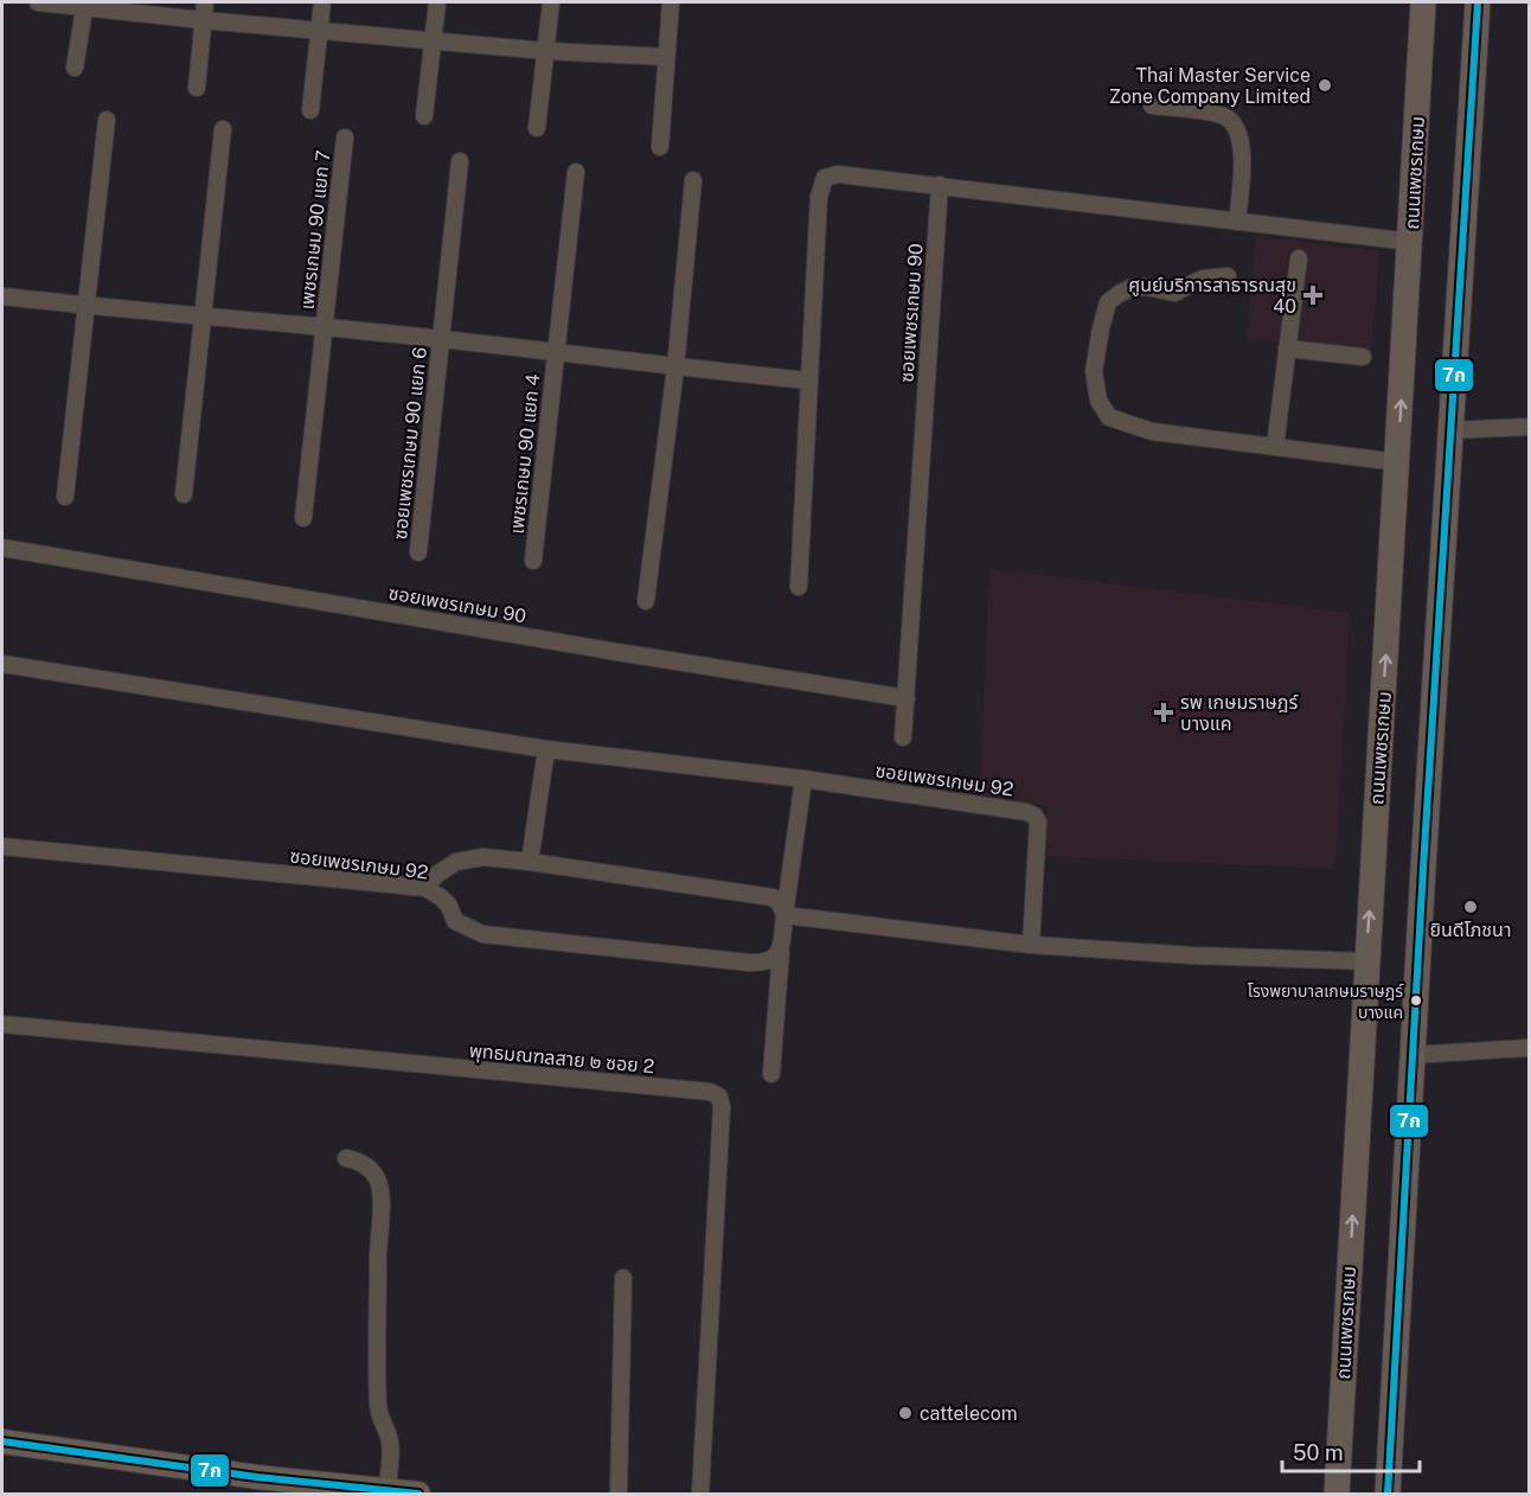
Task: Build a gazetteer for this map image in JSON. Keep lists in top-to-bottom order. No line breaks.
{"streets":{"main road":["ถนนเพชรเกษม"],"street":["เพชรเกษม 90 แยก 7","ซอยเพชรเกษม 90","ซอยเพชรเกษม 90 แยก 6","เพชรเกษม 90 แยก 4","ซอยเพชรเกษม 92","พุทธมณฑลสาย ๒ ซอย 2"]},"places":{"other":["Thai Master Service Zone Company Limited","ยินดีโภชนา","โรงพยาบาลเกษมราษฎร์ บางแค","cattelecom"],"health":["ศูนย์บริการสาธารณสุข 40","รพ เกษมราษฎร์ บางแค"]},"lines":["transit line 7ก"],"scale_bar":"50 m"}
